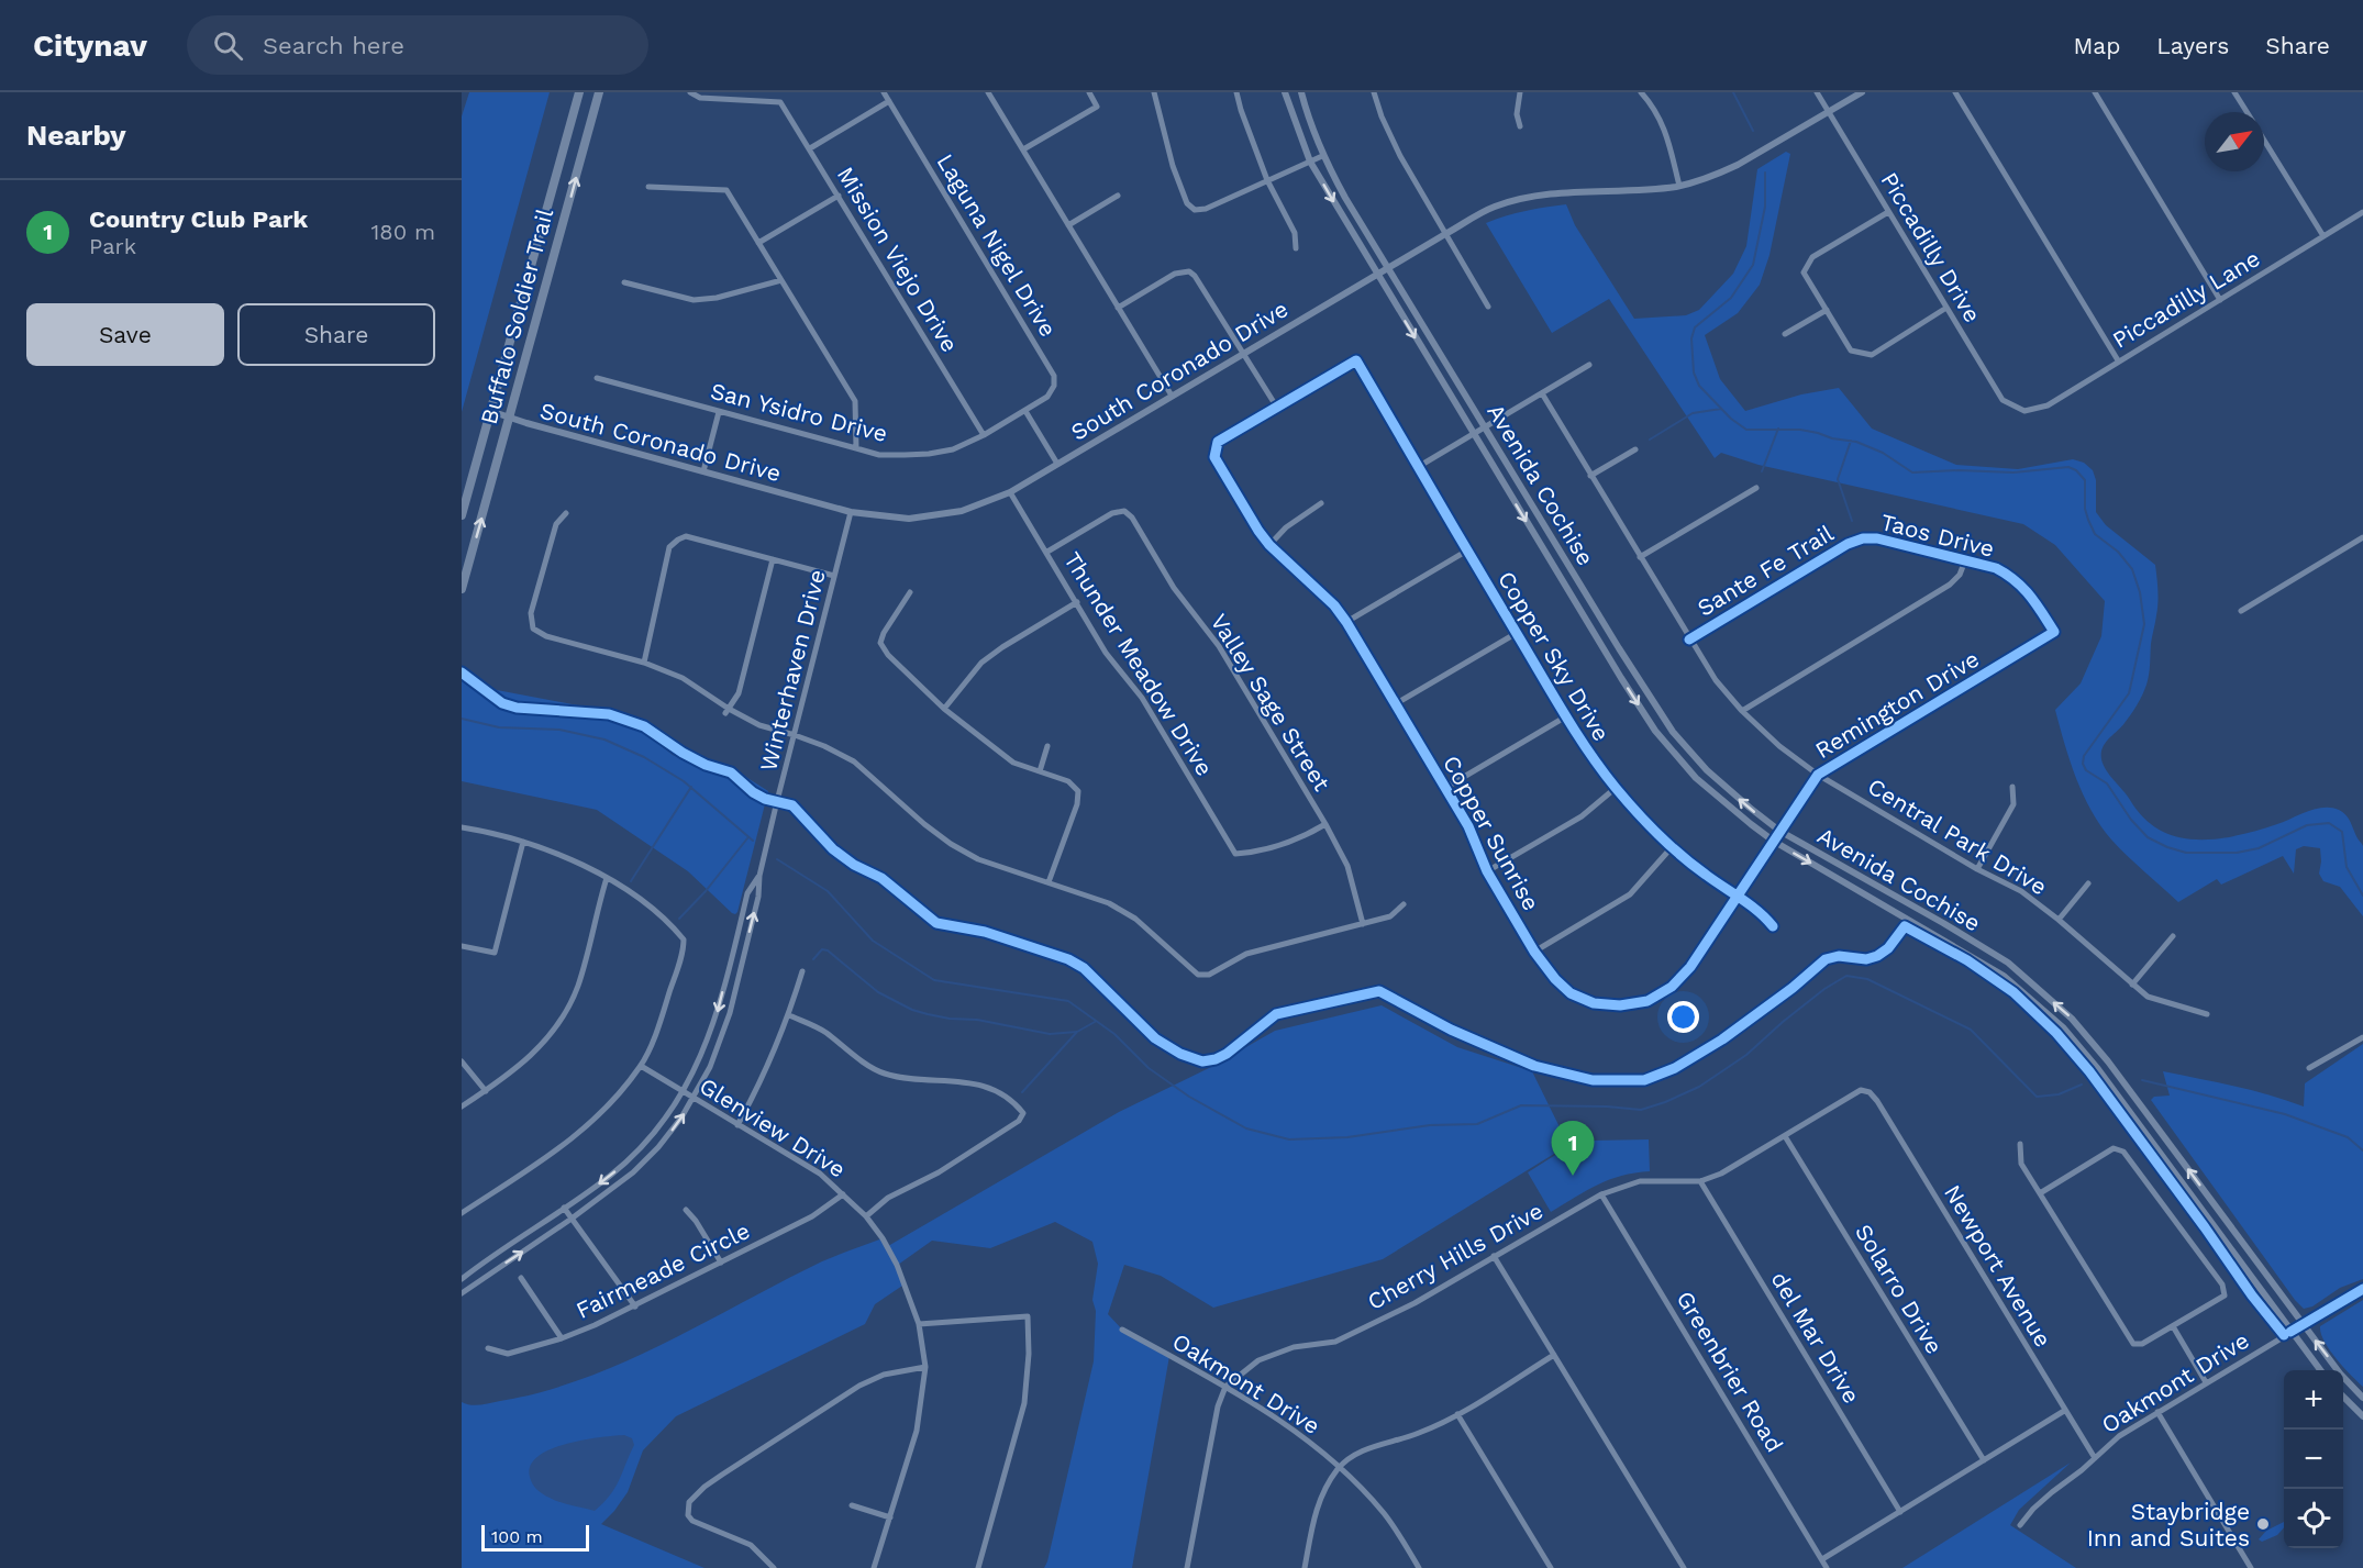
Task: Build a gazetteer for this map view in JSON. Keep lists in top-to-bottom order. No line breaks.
{"streets":{"main road":["Buffalo Soldier Trail"],"street":["Laguna Nigel Drive","Piccadilly Drive","Mission Viejo Drive","Piccadilly Lane","South Coronado Drive","San Ysidro Drive","Avenida Cochise","Taos Drive","Sante Fe Trail","Copper Sky Drive","Thunder Meadow Drive","Winterhaven Drive","Valley Sage Street","Remington Drive","Copper Sunrise","Central Park Drive","Glenview Drive","Cherry Hills Drive","Newport Avenue","Fairmeade Circle","Solarro Drive","del Mar Drive","Greenbrier Road","Oakmont Drive"]},"crossings":[["Laguna Nigel Drive","San Ysidro Drive"],["Piccadilly Drive","Piccadilly Lane"],["Piccadilly Drive","South Coronado Drive"],["Mission Viejo Drive","San Ysidro Drive"],["Buffalo Soldier Trail","South Coronado Drive"],["South Coronado Drive","Avenida Cochise"],["South Coronado Drive","Thunder Meadow Drive"],["South Coronado Drive","Winterhaven Drive"],["Avenida Cochise","Remington Drive"],["Avenida Cochise","Copper Sunrise"],["Avenida Cochise","Oakmont Drive"],["Taos Drive","Sante Fe Trail"],["Taos Drive","Remington Drive"],["Sante Fe Trail","Central Park Drive"],["Copper Sky Drive","Copper Sunrise"],["Thunder Meadow Drive","Valley Sage Street"],["Winterhaven Drive","Glenview Drive"],["Remington Drive","Copper Sunrise"],["Remington Drive","Central Park Drive"],["Glenview Drive","Fairmeade Circle"],["Cherry Hills Drive","Newport Avenue"],["Cherry Hills Drive","Solarro Drive"],["Cherry Hills Drive","del Mar Drive"],["Cherry Hills Drive","Greenbrier Road"],["Cherry Hills Drive","Oakmont Drive"],["Newport Avenue","Oakmont Drive"]],"places":["Staybridge Inn and Suites"],"scale_bar":"100 m","north":"top right","page":{"header":"Citynav","search":"Search here","nav":["Map","Layers","Share"],"heading":"Nearby","list":[{"mark":"1","name":"Country Club Park","note":"Park","value":"180 m"}],"buttons":["Save","Share"],"pins":"1","map_buttons":["+","−"],"scale":"100 m"}}
